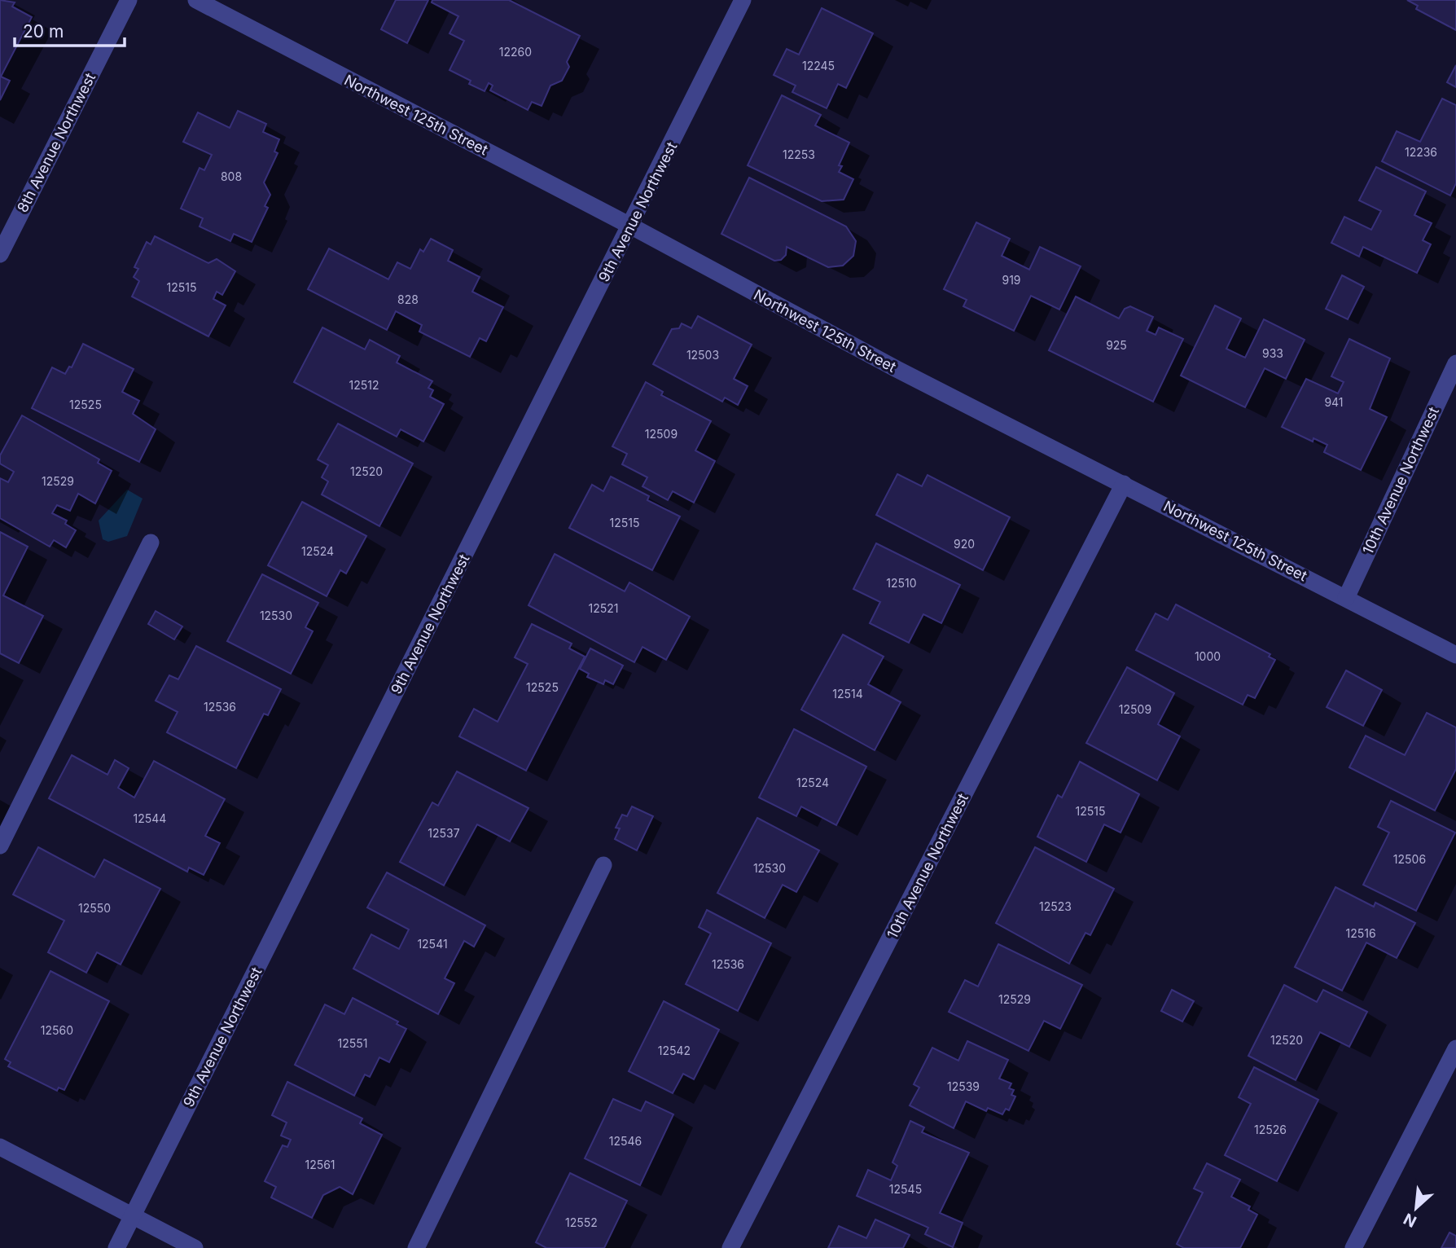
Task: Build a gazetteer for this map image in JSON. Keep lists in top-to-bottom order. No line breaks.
{"streets":{"street":["Northwest 125th Street","8th Avenue Northwest","9th Avenue Northwest","10th Avenue Northwest"]},"crossings":[["Northwest 125th Street","9th Avenue Northwest"],["Northwest 125th Street","10th Avenue Northwest"]],"house_numbers":["12260","12245","12236","12253","808","919","12515","828","925","933","12503","12512","941","12525","12509","12520","12529","12515","920","12524","12510","12521","12530","1000","12525","12514","12536","12509","12524","12515","12544","12537","12506","12530","12523","12550","12516","12541","12536","12529","12560","12520","12551","12542","12539","12526","12546","12561","12545","12552"],"scale_bar":"20 m","north":"bottom left"}
